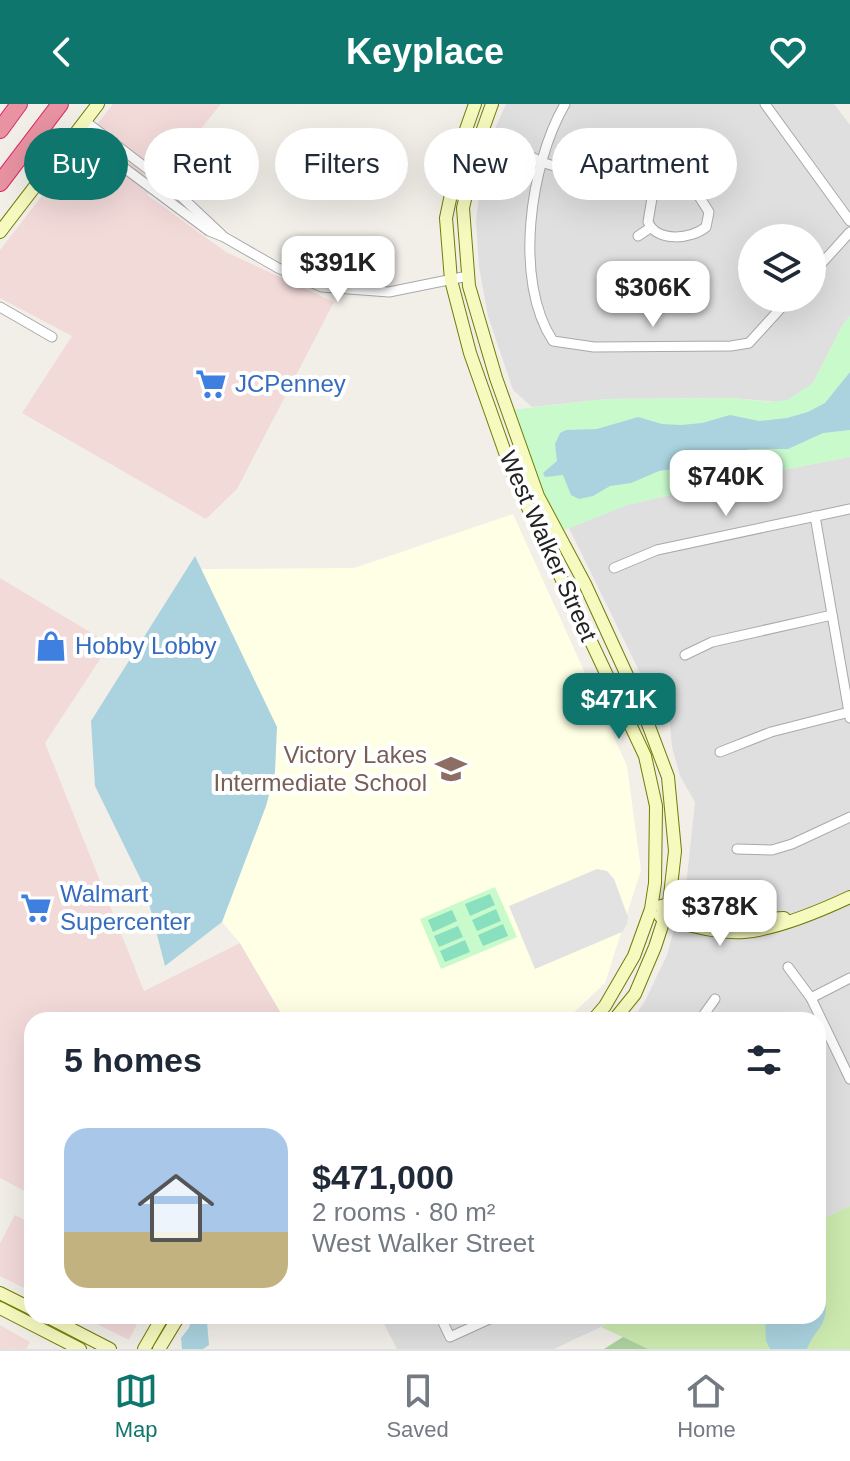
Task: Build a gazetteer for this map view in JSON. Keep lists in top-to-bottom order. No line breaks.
{"streets":{"street":["West Walker Street"]},"places":{"supermarket":["JCPenney","Walmart Supercenter"],"shop":["Hobby Lobby"],"school or university":["Victory Lakes Intermediate School"]},"page":{"header":"Keyplace","chip":["Buy","Rent","Filters","New","Apartment"],"price":["$391K","$306K","$740K","$471K","$378K"],"heading":"5 homes","list":[{"name":"$471,000","note":"2 rooms · 80 m² · West Walker Street"}],"tabs":["Map","Saved","Home"]}}
